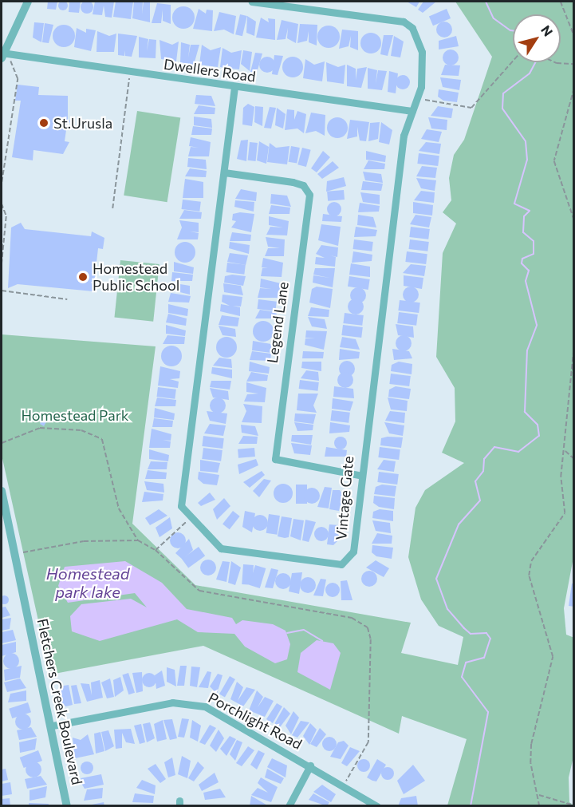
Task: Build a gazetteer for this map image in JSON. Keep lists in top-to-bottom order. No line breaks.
{"streets":{"street":["Dwellers Road","Legend Lane","Vintage Gate","Fletchers Creek Boulevard","Porchlight Road"]},"crossings":[["Dwellers Road","Vintage Gate"],["Legend Lane","Vintage Gate"],["Fletchers Creek Boulevard","Porchlight Road"]],"water":["Homestead park lake"],"parks":["Homestead Park"],"places":["St.Urusla","Homestead Public School"],"north":"top right"}
